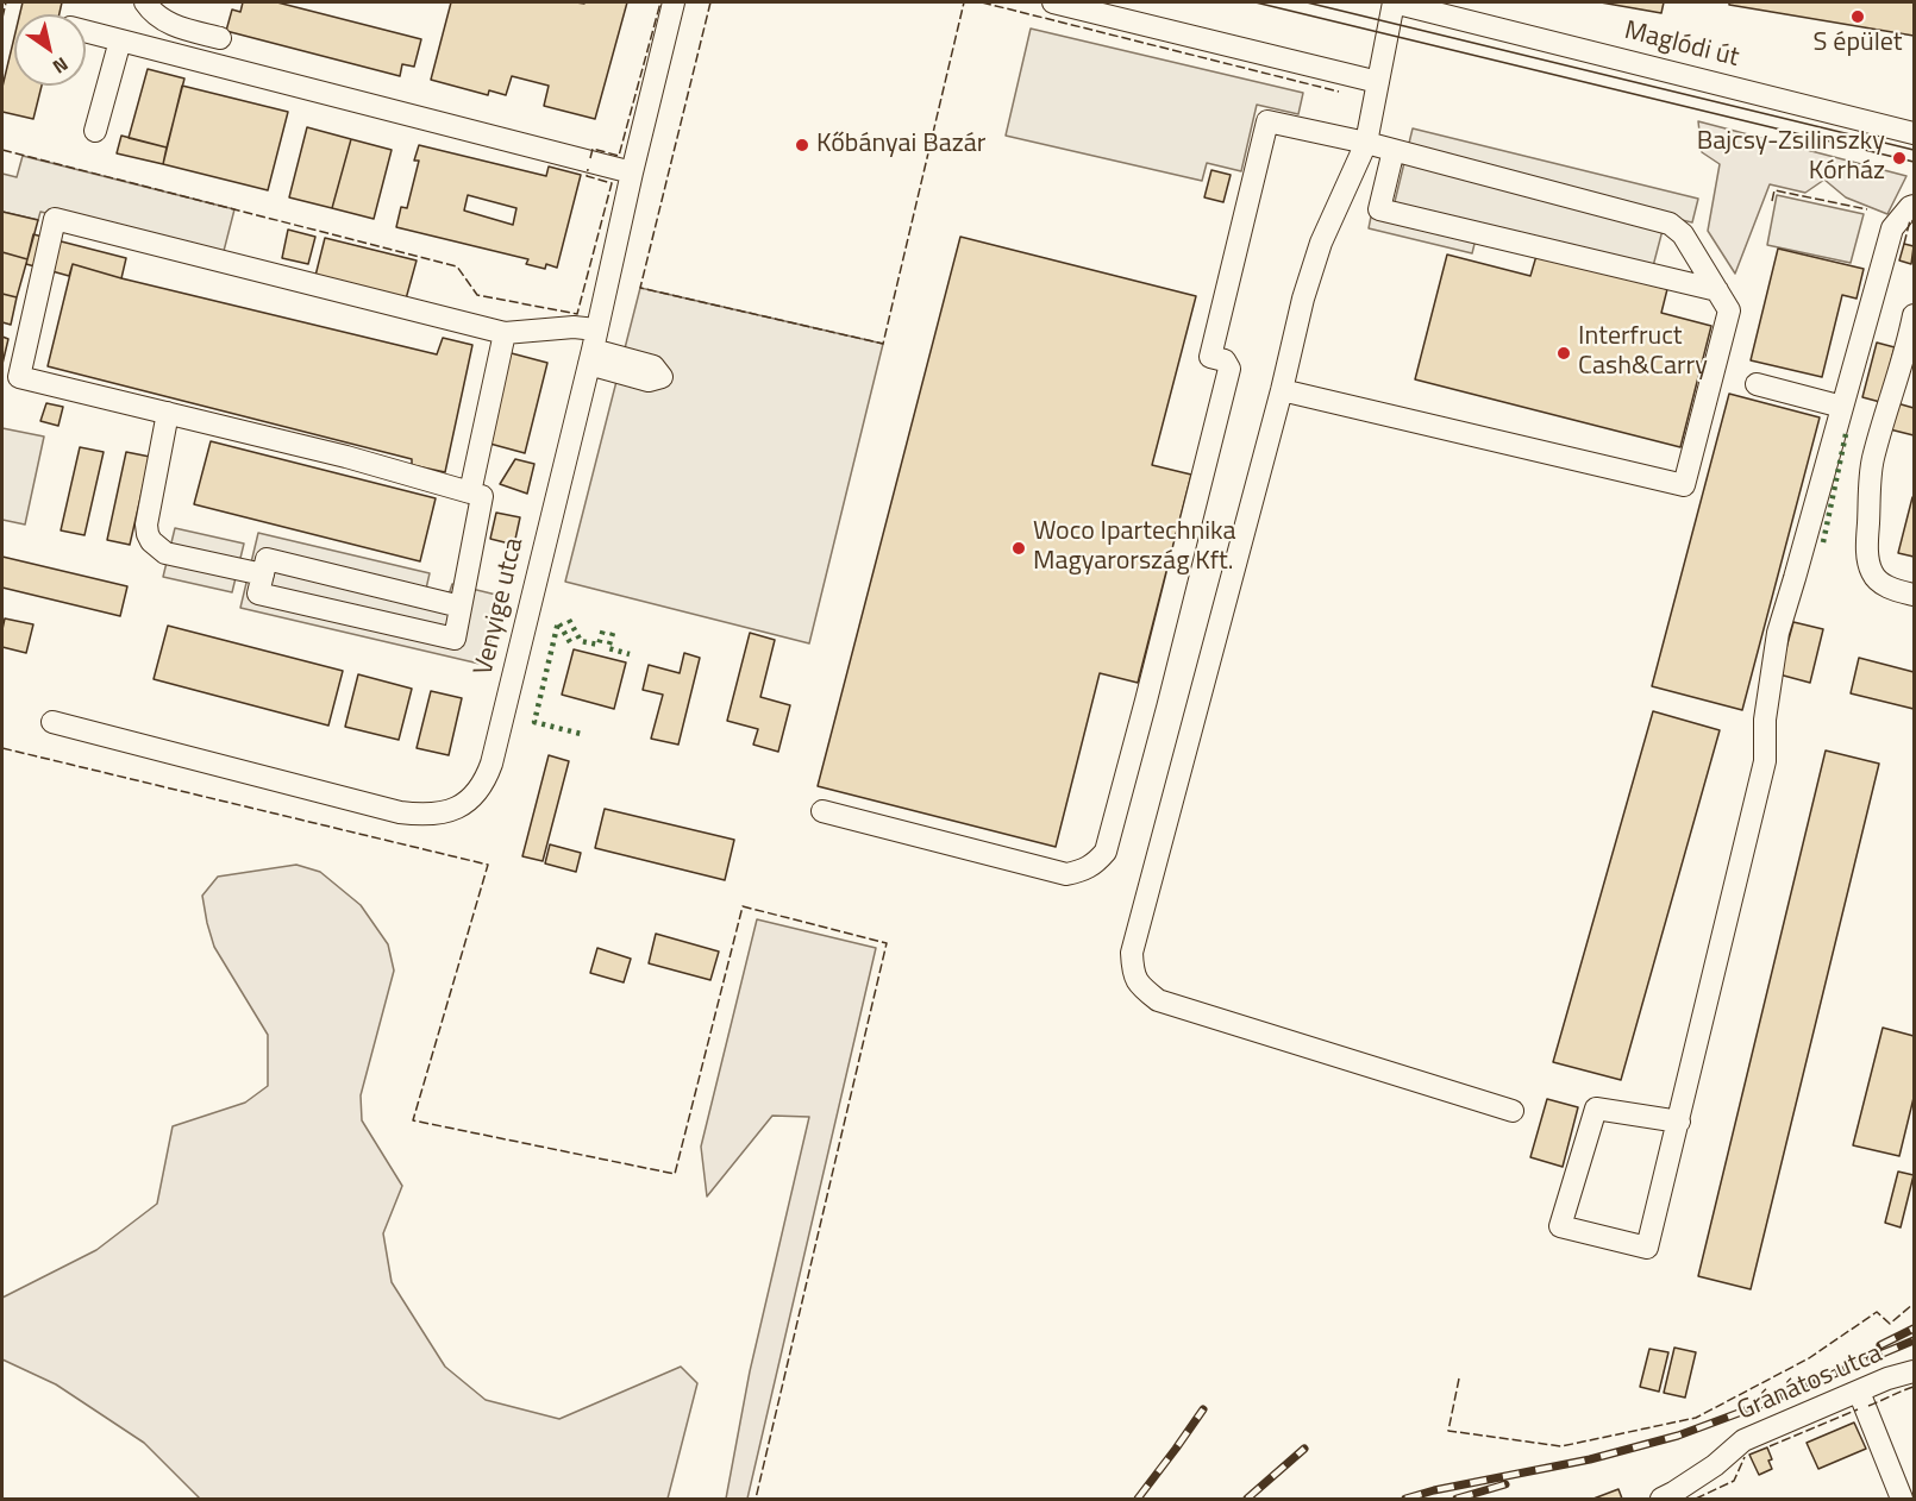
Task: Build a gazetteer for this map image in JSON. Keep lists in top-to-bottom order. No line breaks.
{"streets":{"street":["Maglódi út","Venyige utca","Gránátos utca"]},"places":["S épület","Kőbányai Bazár","Bajcsy-Zsilinszky Kórház","Interfruct Cash&Carry","Woco Ipartechnika Magyarország Kft."],"north":"bottom right"}
